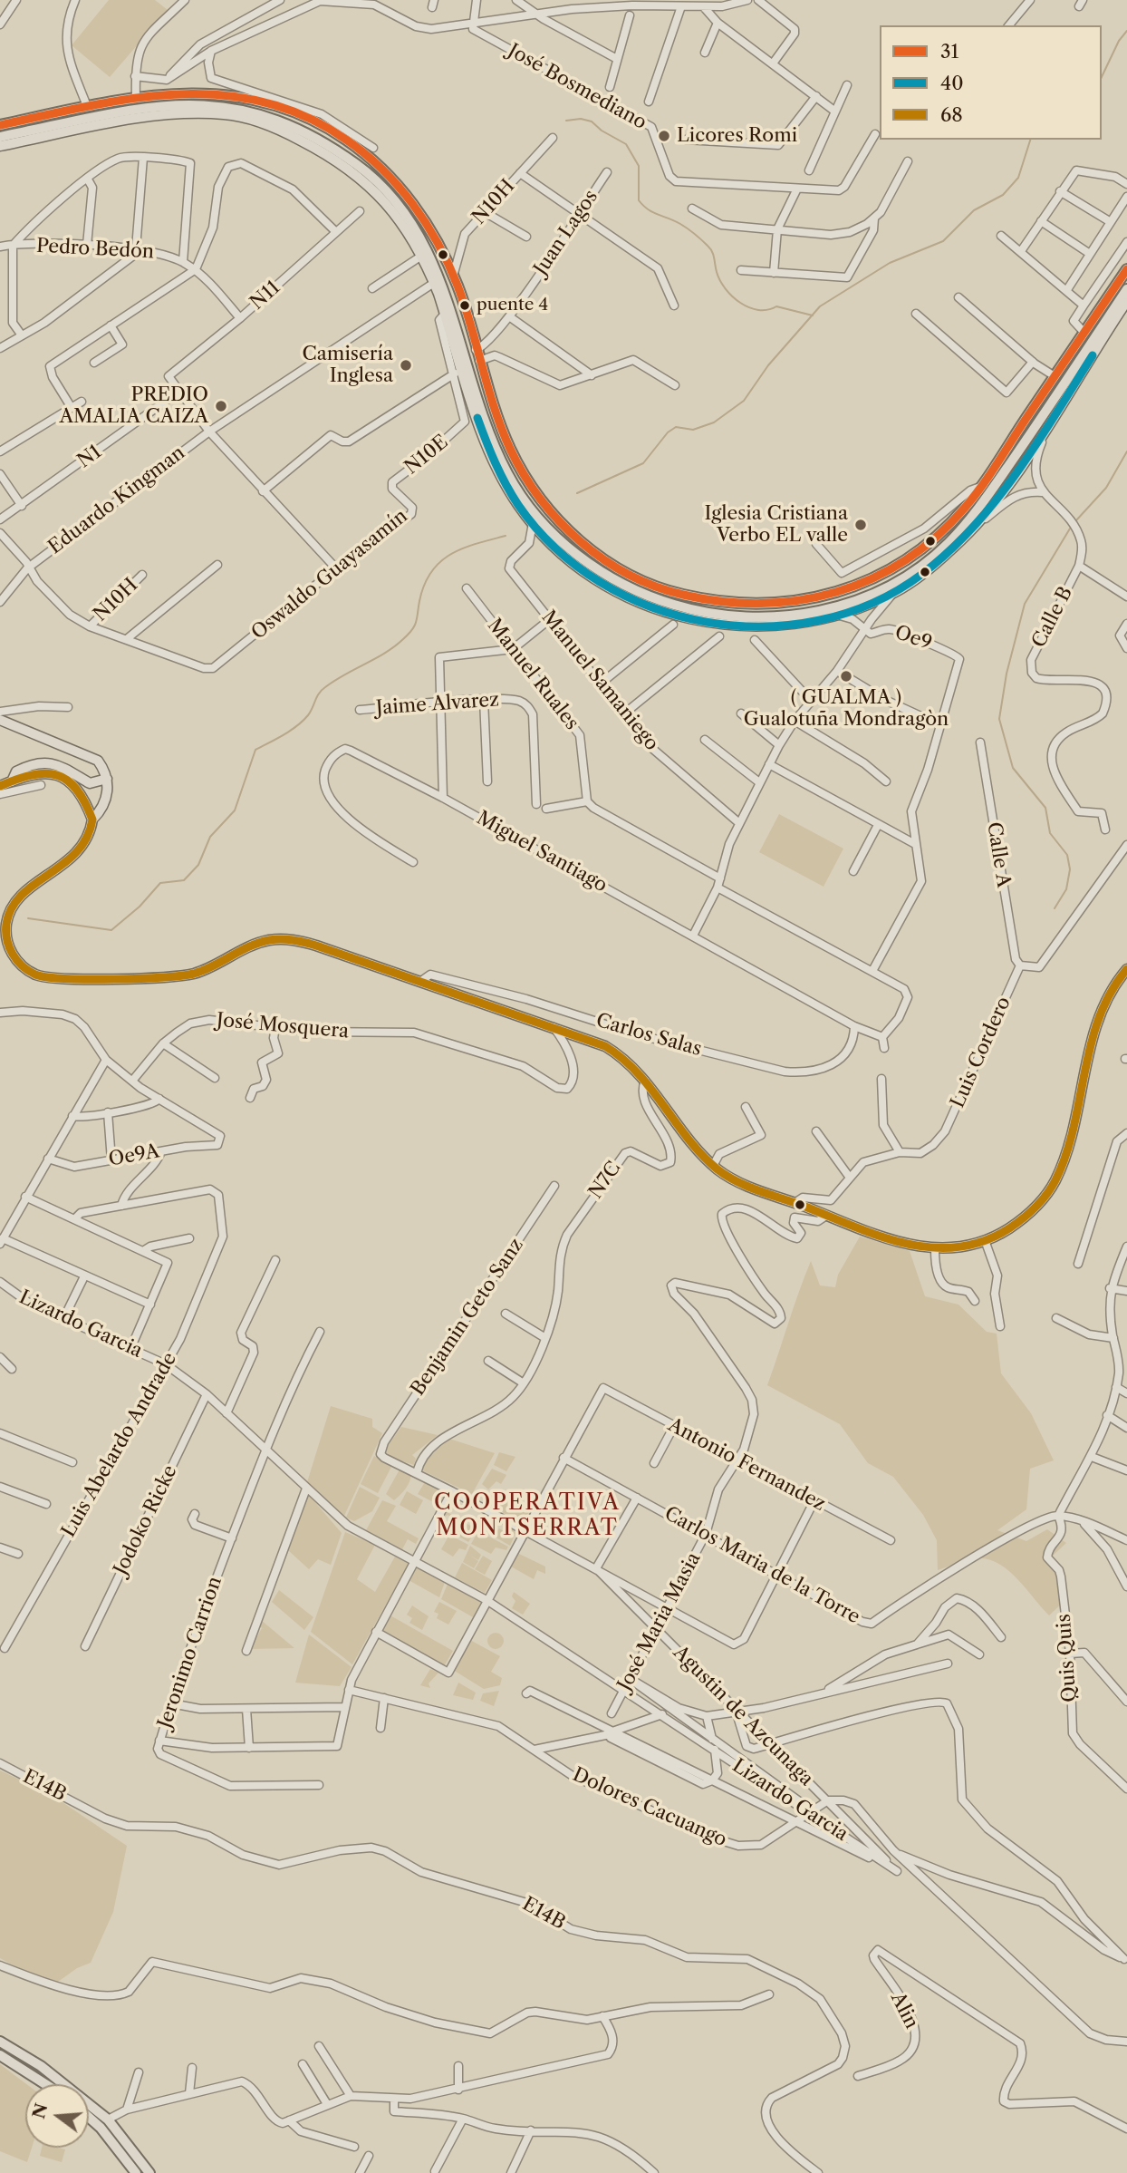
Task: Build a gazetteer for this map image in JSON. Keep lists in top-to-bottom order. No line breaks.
{"streets":{"street":["José Bosmediano","N10H","Juan Lagos","Pedro Bedón","N11","N10E","N1","Eduardo Kingman","Oswaldo Guayasamín","Calle B","Oe9","Manuel Ruales","Manuel Samaniego","Jaime Alvarez","Miguel Santiago","Calle A","José Mosquera","Carlos Salas","Luis Cordero","Oe9A","N7C","Benjamin Geto Sanz","Lizardo Garcia","Luis Abelardo Andrade","Antonio Fernandez","Jodoko Ricke","Carlos Maria de la Torre","José Maria Masia","Jeronimo Carrion","Quis Quis","Agustin de Azcunaga","E14B","Dolores Cacuango","Alin"]},"crossings":[["Pedro Bedón","N11"],["N11","N1"],["N10E","Oswaldo Guayasamín"],["Miguel Santiago","Carlos Salas"],["Calle A","Luis Cordero"],["N7C","Benjamin Geto Sanz"],["Lizardo Garcia","Luis Abelardo Andrade"],["Lizardo Garcia","Jodoko Ricke"],["Lizardo Garcia","José Maria Masia"],["Lizardo Garcia","Jeronimo Carrion"],["Lizardo Garcia","Agustin de Azcunaga"],["Lizardo Garcia","Dolores Cacuango"],["Antonio Fernandez","Carlos Maria de la Torre"],["Antonio Fernandez","José Maria Masia"],["Carlos Maria de la Torre","José Maria Masia"],["Carlos Maria de la Torre","Quis Quis"],["José Maria Masia","Agustin de Azcunaga"],["Agustin de Azcunaga","Dolores Cacuango"]],"districts":["COOPERATIVA MONTSERRAT"],"places":["Licores Romi","puente 4","Camisería Inglesa","PREDIO AMALIA CAIZA","Iglesia Cristiana Verbo EL valle","( GUALMA ) Gualotuña Mondragòn"],"lines":["transit line 31","transit line 40","transit line 68"],"legend":["31","40","68"],"north":"left"}
